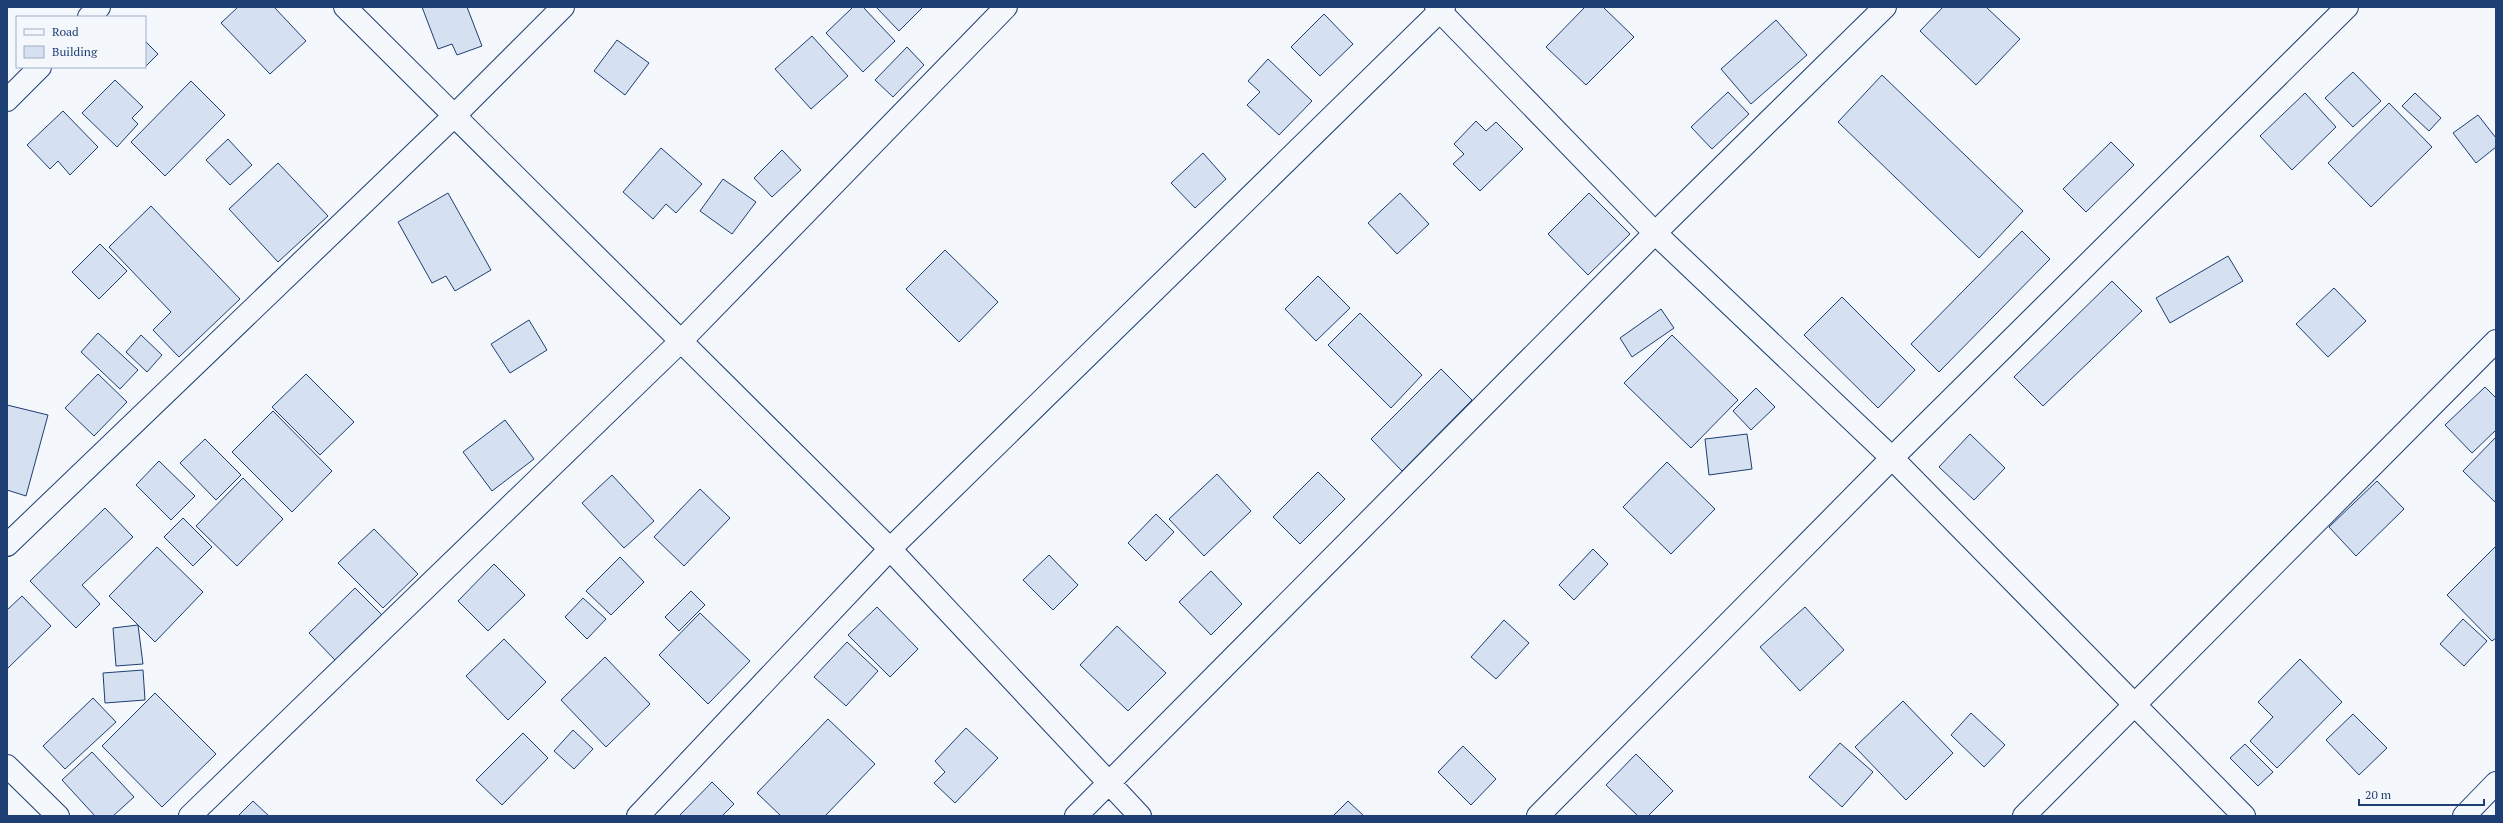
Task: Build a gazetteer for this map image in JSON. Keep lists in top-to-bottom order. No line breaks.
{"legend":["Road","Building"],"scale_bar":"20 m"}
